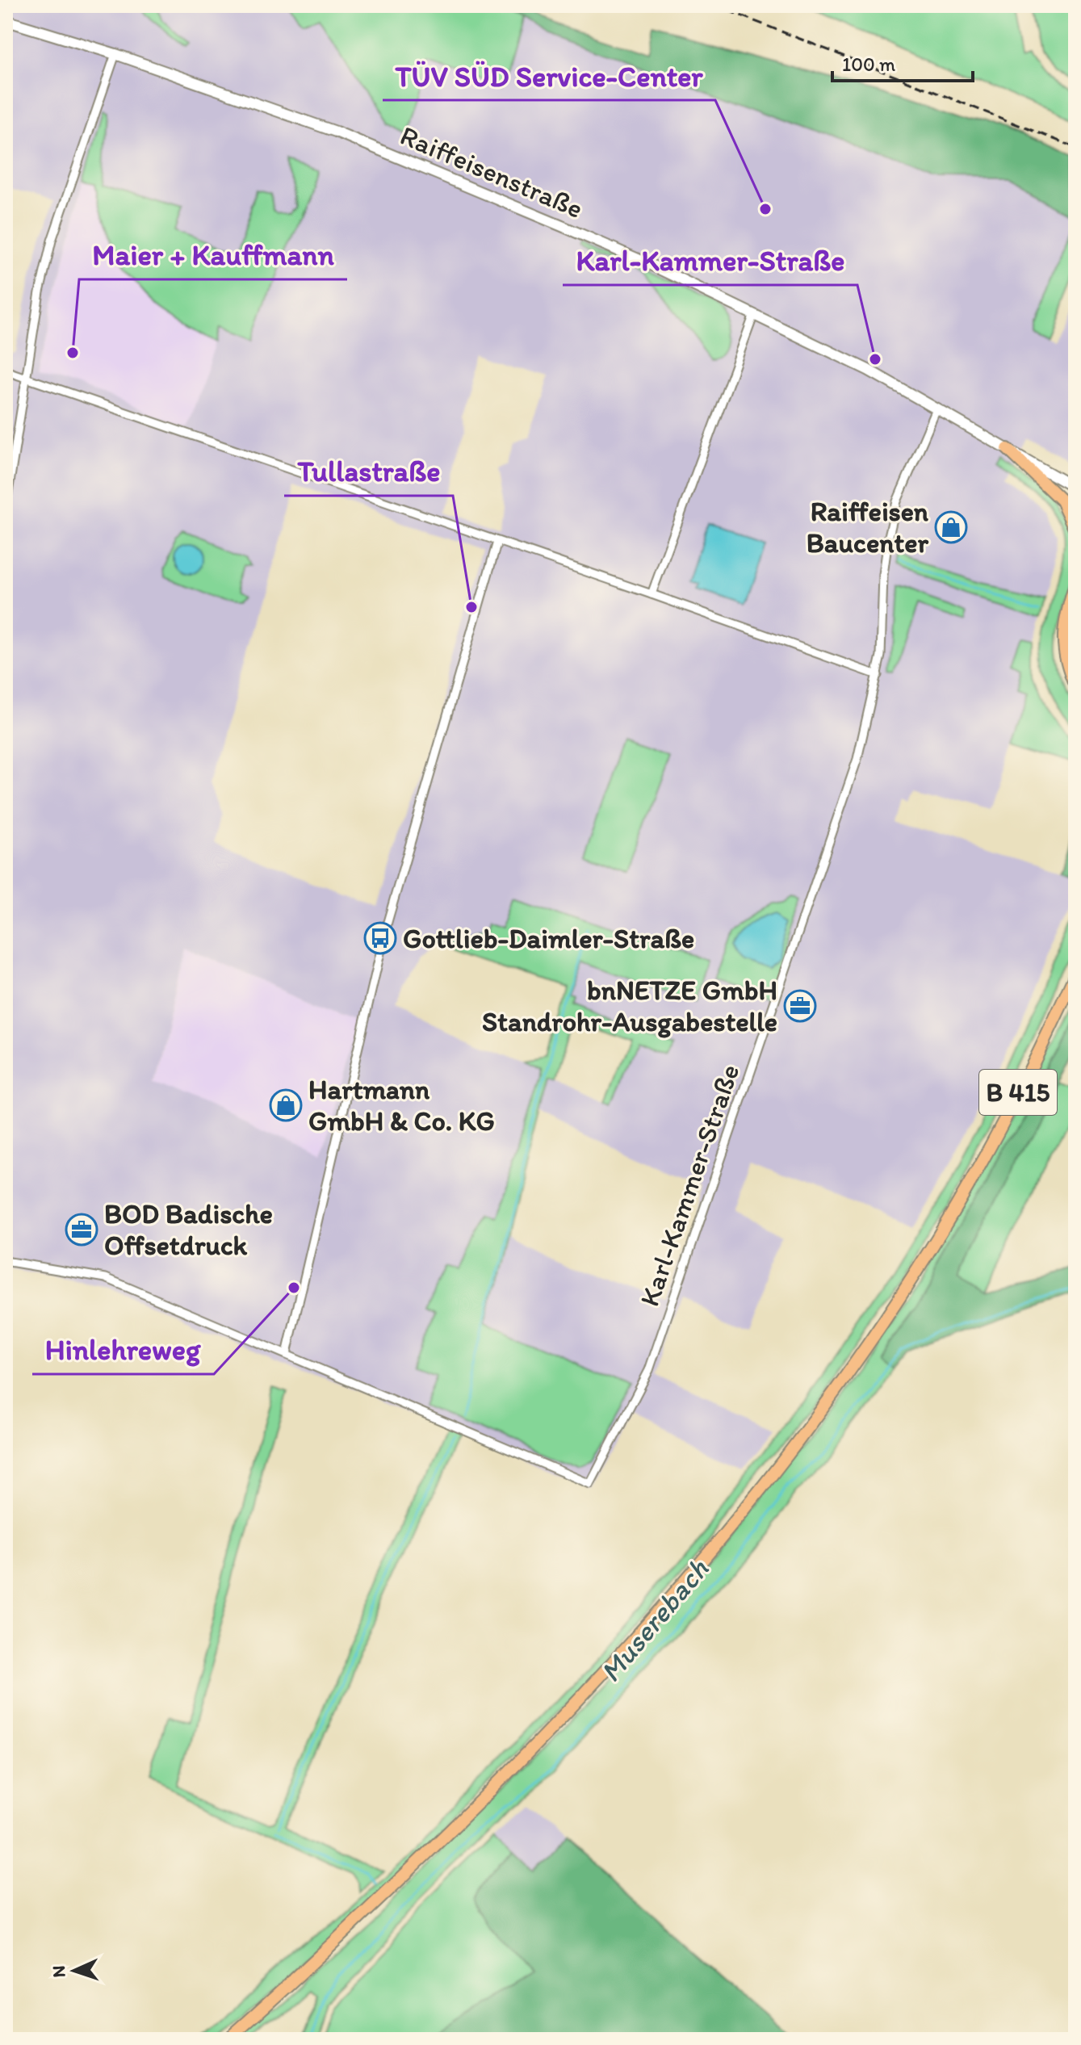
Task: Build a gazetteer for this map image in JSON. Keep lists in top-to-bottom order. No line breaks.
{"streets":{"main road":["B 415"],"street":["Raiffeisenstraße","Karl-Kammer-Straße"]},"crossings":[["Raiffeisenstraße","Karl-Kammer-Straße"]],"water":["Muserebach"],"places":{"other":["TÜV SÜD Service-Center","Maier + Kauffmann","Karl-Kammer-Straße","Tullastraße","Hinlehreweg"],"shop":["Raiffeisen Baucenter","Hartmann GmbH & Co. KG"],"bus stop":["Gottlieb-Daimler-Straße"],"office":["bnNETZE GmbH Standrohr-Ausgabestelle","BOD Badische Offsetdruck"]},"scale_bar":"100 m","north":"left"}
